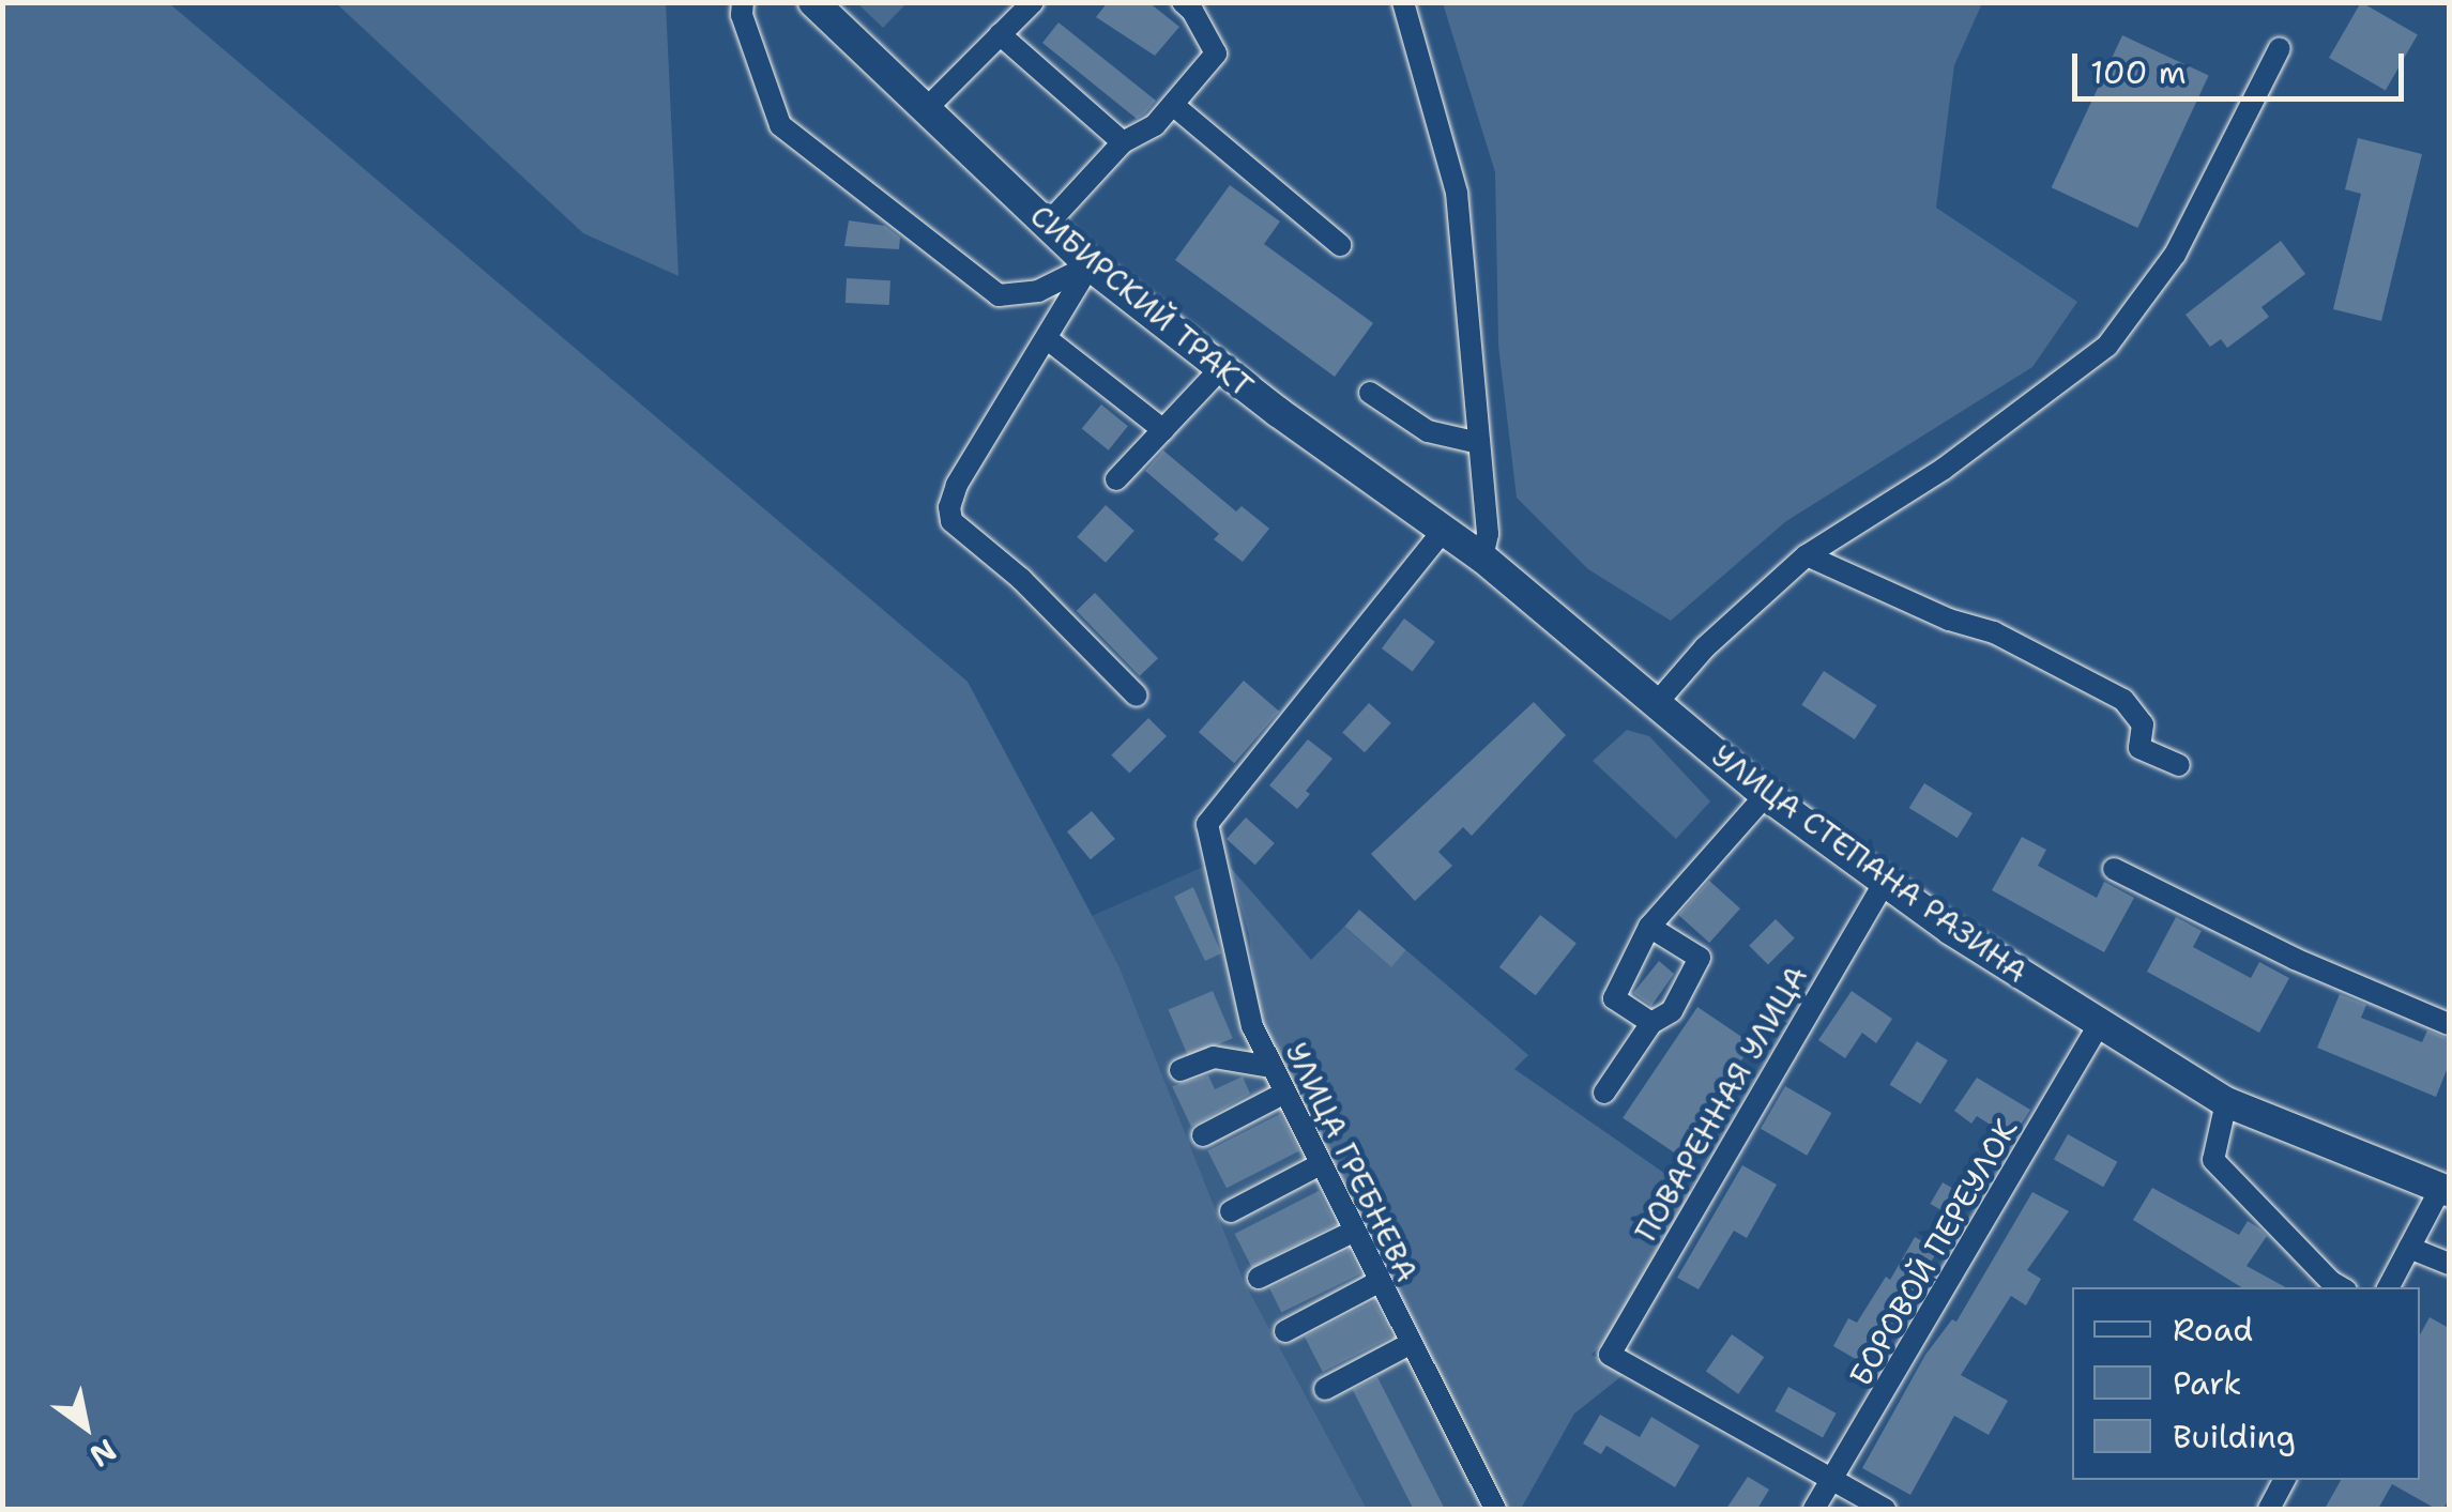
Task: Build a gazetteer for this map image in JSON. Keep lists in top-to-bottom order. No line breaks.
{"streets":{"main road":["СИБИРСКИЙ ТРАКТ","УЛИЦА СТЕПАНА РАЗИНА"],"street":["ПОВАРЕННАЯ УЛИЦА","УЛИЦА ГРЕБНЕВА","БОРОВОЙ ПЕРЕУЛОК"]},"crossings":[["СИБИРСКИЙ ТРАКТ","УЛИЦА СТЕПАНА РАЗИНА"],["СИБИРСКИЙ ТРАКТ","УЛИЦА ГРЕБНЕВА"],["УЛИЦА СТЕПАНА РАЗИНА","ПОВАРЕННАЯ УЛИЦА"],["УЛИЦА СТЕПАНА РАЗИНА","УЛИЦА ГРЕБНЕВА"],["УЛИЦА СТЕПАНА РАЗИНА","БОРОВОЙ ПЕРЕУЛОК"],["ПОВАРЕННАЯ УЛИЦА","БОРОВОЙ ПЕРЕУЛОК"]],"legend":["Road","Park","Building"],"scale_bar":"100 m","north":"bottom right"}
